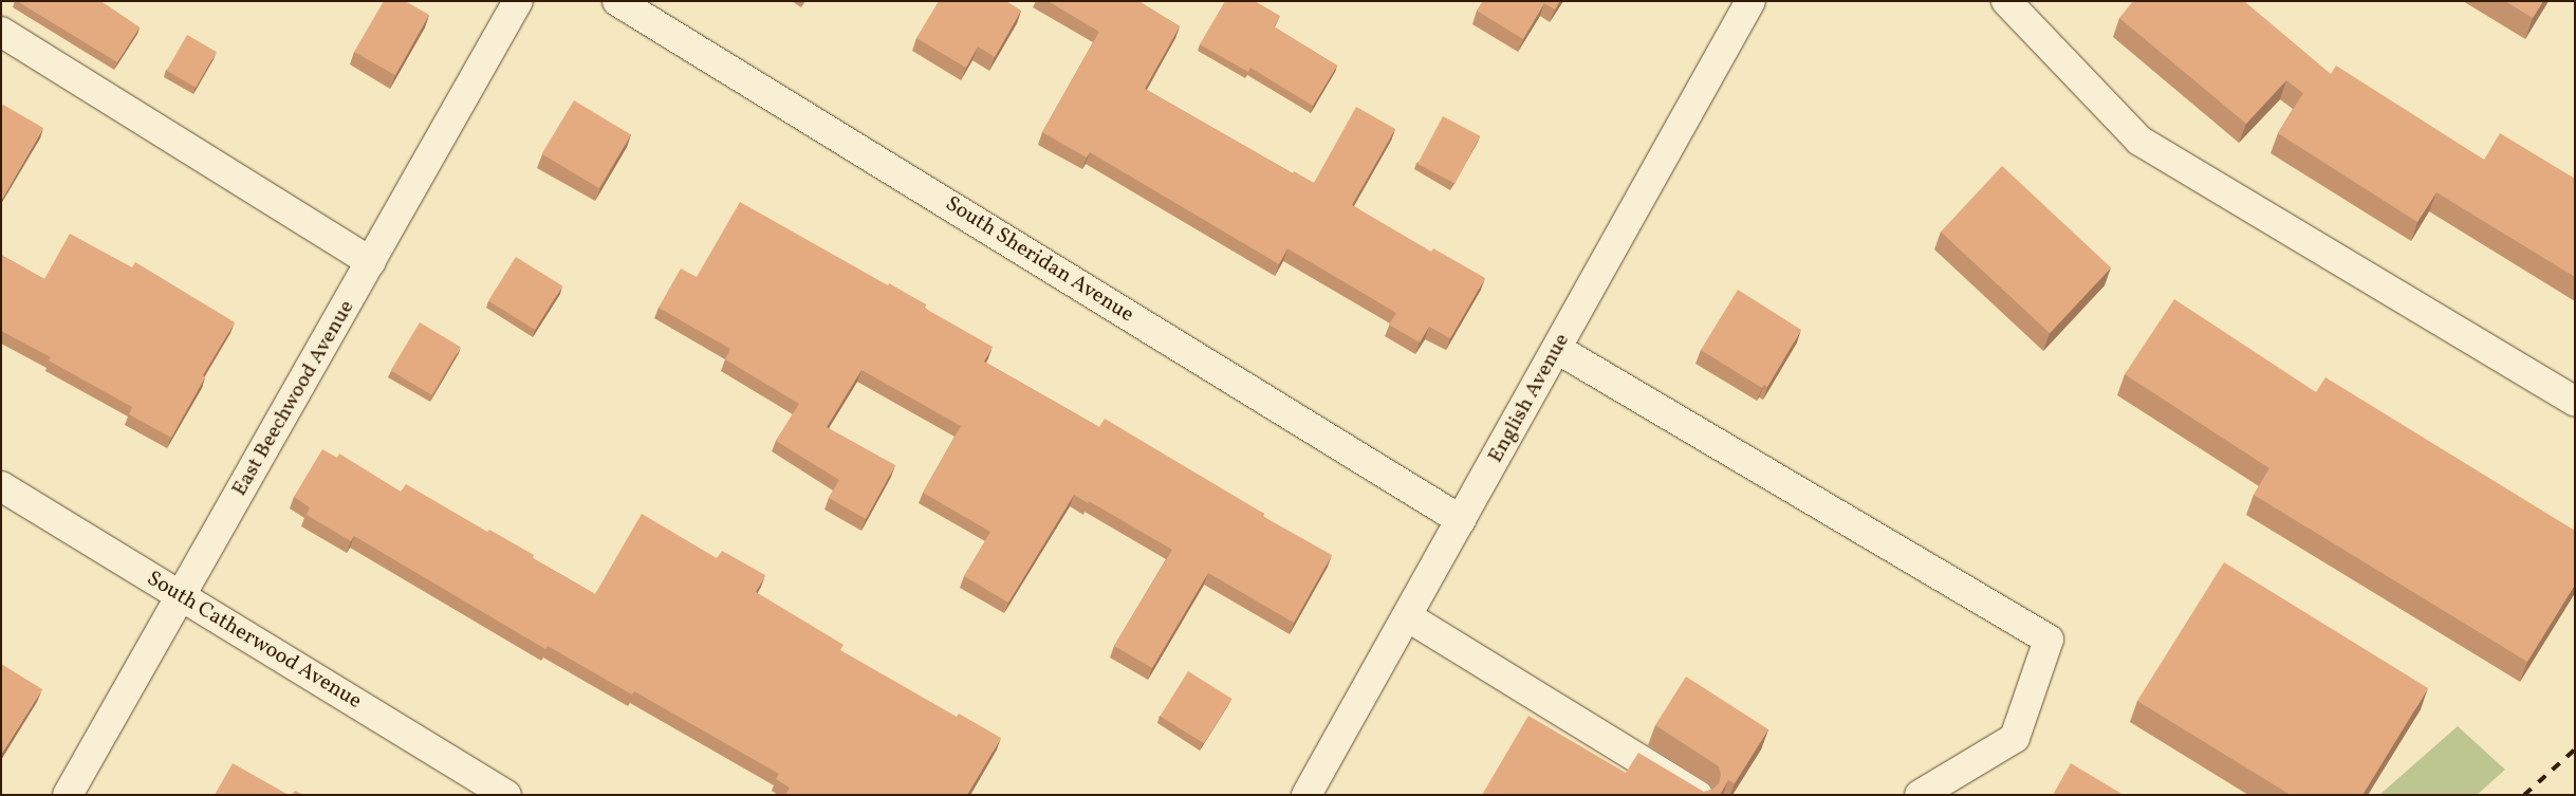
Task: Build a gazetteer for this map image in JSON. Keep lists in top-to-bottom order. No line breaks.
{"streets":{"street":["South Sheridan Avenue","East Beechwood Avenue","English Avenue","South Catherwood Avenue"]},"crossings":[["South Sheridan Avenue","English Avenue"],["East Beechwood Avenue","South Catherwood Avenue"]]}
